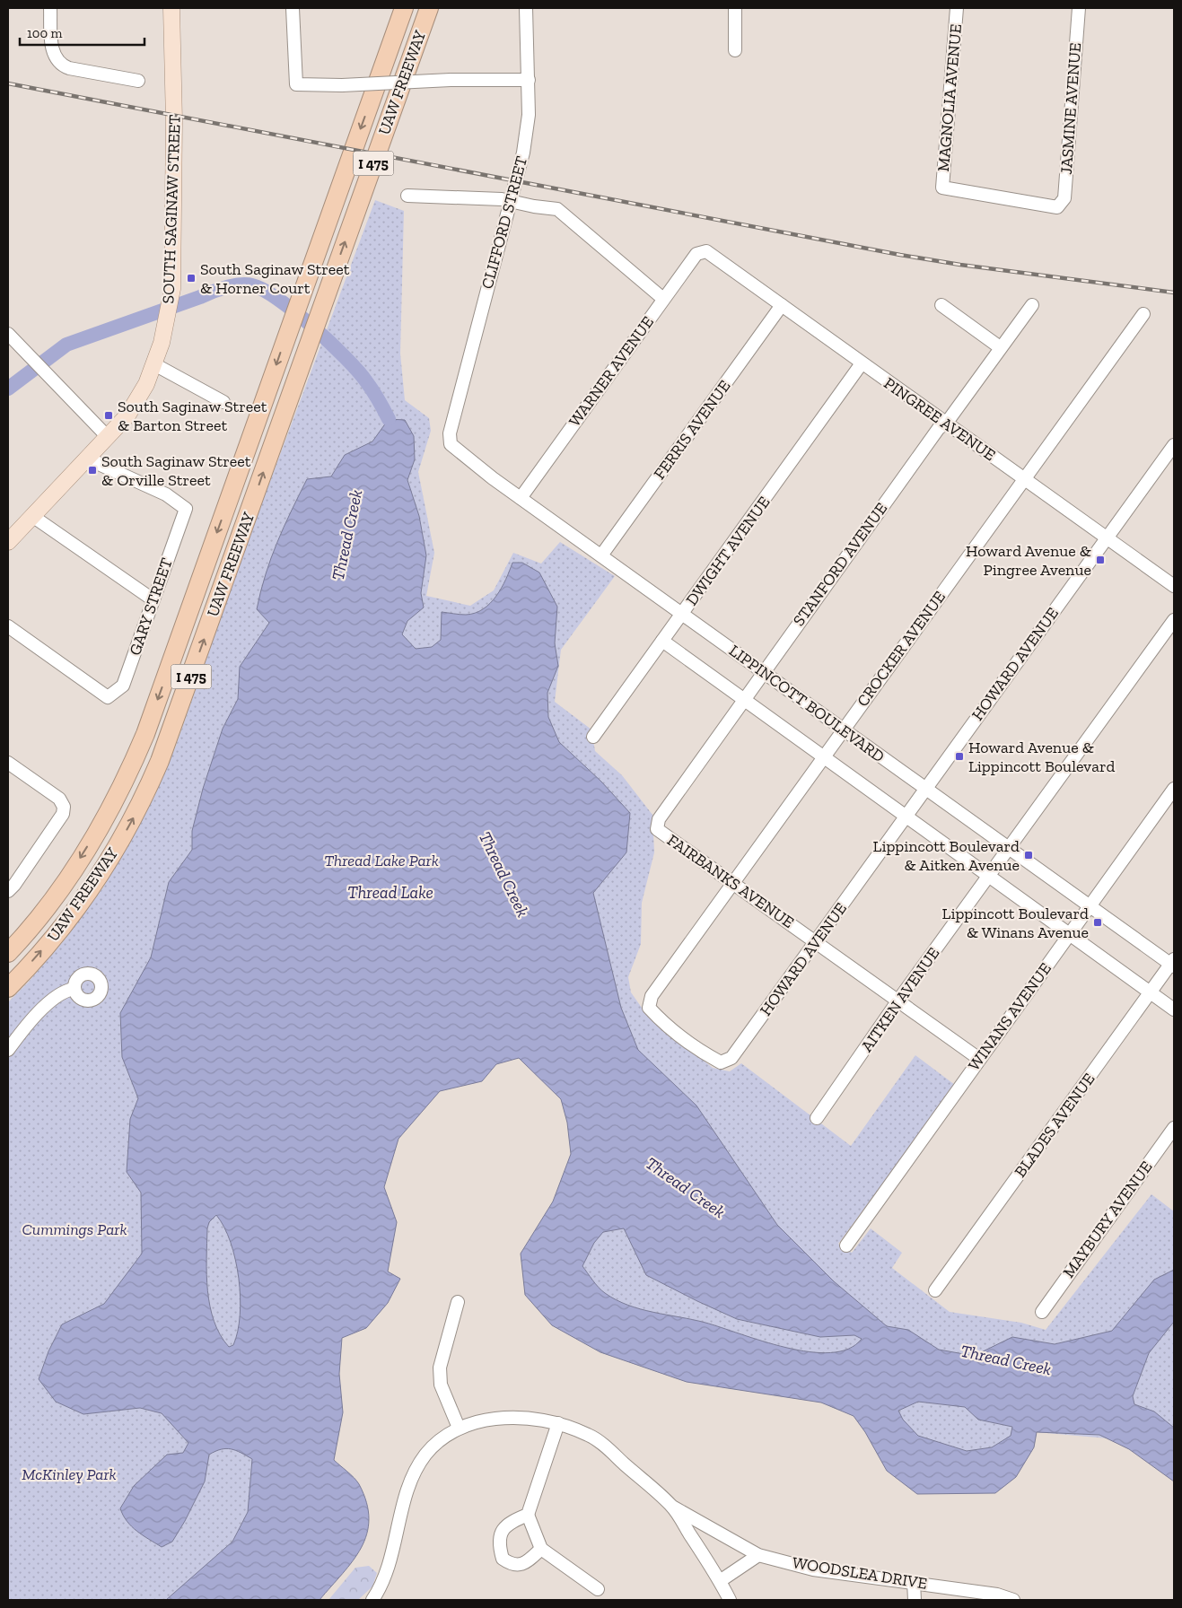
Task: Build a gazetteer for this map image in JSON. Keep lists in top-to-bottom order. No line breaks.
{"streets":{"highway":["UAW FREEWAY","I 475"],"main road":["SOUTH SAGINAW STREET"],"street":["MAGNOLIA AVENUE","JASMINE AVENUE","CLIFFORD STREET","WARNER AVENUE","PINGREE AVENUE","FERRIS AVENUE","DWIGHT AVENUE","STANFORD AVENUE","GARY STREET","CROCKER AVENUE","HOWARD AVENUE","LIPPINCOTT BOULEVARD","FAIRBANKS AVENUE","AITKEN AVENUE","WINANS AVENUE","BLADES AVENUE","MAYBURY AVENUE","WOODSLEA DRIVE"]},"crossings":[["MAGNOLIA AVENUE","JASMINE AVENUE"],["SOUTH SAGINAW STREET","GARY STREET"],["CLIFFORD STREET","LIPPINCOTT BOULEVARD"],["WARNER AVENUE","PINGREE AVENUE"],["WARNER AVENUE","LIPPINCOTT BOULEVARD"],["PINGREE AVENUE","FERRIS AVENUE"],["PINGREE AVENUE","DWIGHT AVENUE"],["PINGREE AVENUE","STANFORD AVENUE"],["PINGREE AVENUE","CROCKER AVENUE"],["PINGREE AVENUE","HOWARD AVENUE"],["FERRIS AVENUE","LIPPINCOTT BOULEVARD"],["DWIGHT AVENUE","LIPPINCOTT BOULEVARD"],["STANFORD AVENUE","LIPPINCOTT BOULEVARD"],["STANFORD AVENUE","FAIRBANKS AVENUE"],["CROCKER AVENUE","HOWARD AVENUE"],["CROCKER AVENUE","LIPPINCOTT BOULEVARD"],["CROCKER AVENUE","FAIRBANKS AVENUE"],["HOWARD AVENUE","LIPPINCOTT BOULEVARD"],["HOWARD AVENUE","FAIRBANKS AVENUE"],["LIPPINCOTT BOULEVARD","AITKEN AVENUE"],["LIPPINCOTT BOULEVARD","WINANS AVENUE"],["LIPPINCOTT BOULEVARD","BLADES AVENUE"],["FAIRBANKS AVENUE","AITKEN AVENUE"],["FAIRBANKS AVENUE","WINANS AVENUE"]],"water":["Thread Creek","Thread Lake"],"parks":["Thread Lake Park","Cummings Park","McKinley Park"],"places":{"transit":["South Saginaw Street & Horner Court","South Saginaw Street & Barton Street","South Saginaw Street & Orville Street","Howard Avenue & Pingree Avenue","Howard Avenue & Lippincott Boulevard","Lippincott Boulevard & Aitken Avenue","Lippincott Boulevard & Winans Avenue"]},"scale_bar":"100 m"}
